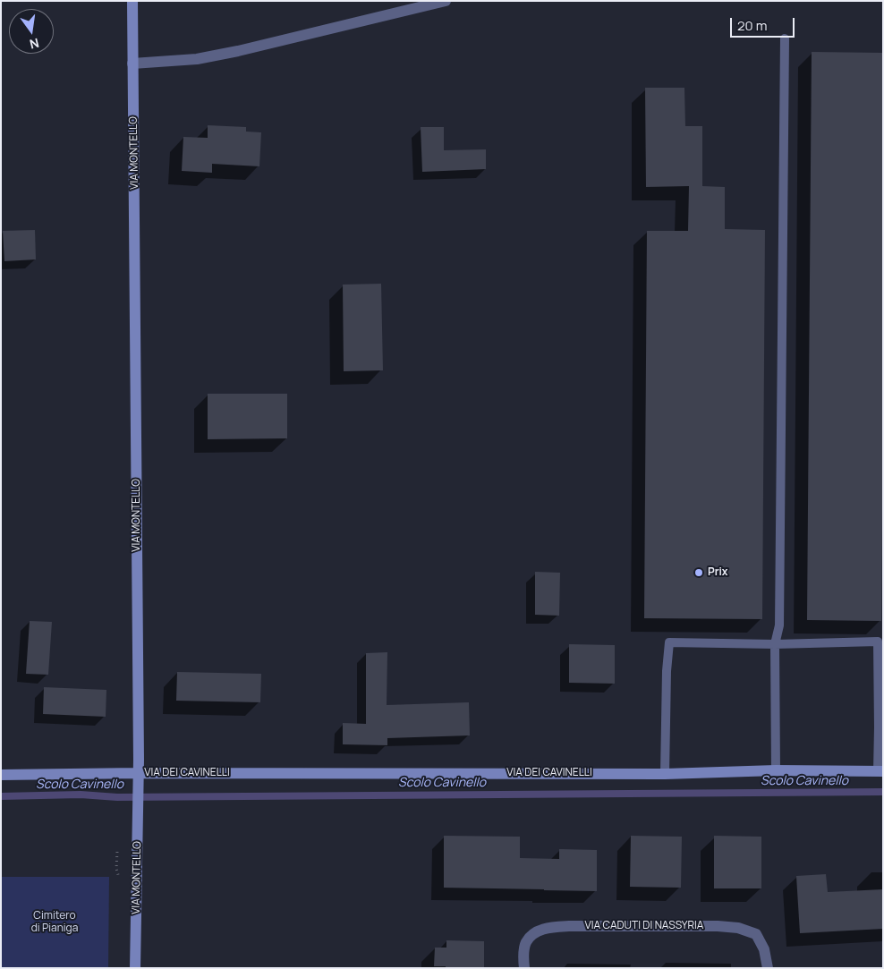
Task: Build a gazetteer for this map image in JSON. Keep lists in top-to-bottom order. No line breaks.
{"streets":{"street":["VIA MONTELLO","VIA DEI CAVINELLI","VIA CADUTI DI NASSYRIA"]},"crossings":[["VIA MONTELLO","VIA DEI CAVINELLI"]],"water":["Scolo Cavinello"],"parks":["Cimitero di Pianiga"],"places":["Prix"],"scale_bar":"20 m","north":"bottom"}
